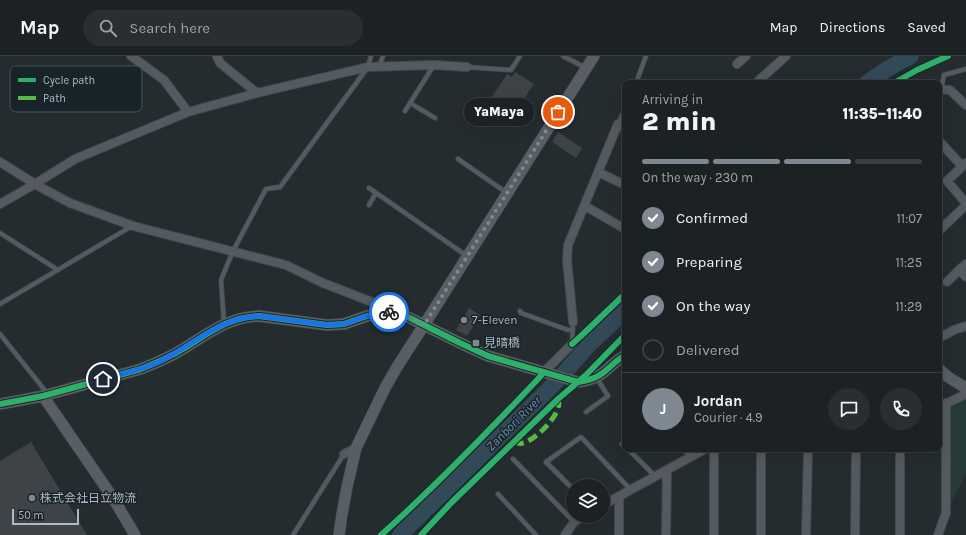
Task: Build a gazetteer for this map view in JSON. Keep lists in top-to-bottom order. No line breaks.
{"water":["Zanbori River"],"places":{"other":["YaMaya","7-Eleven","株式会社日立物流"],"transit":["見晴橋"]},"legend":["Cycle path","Path"],"scale_bar":"50 m","page":{"header":"Map","search":"Search here","nav":["Map","Directions","Saved"],"heading":["2 min","Arriving in","11:35–11:40"],"panel":["Jordan","Courier · 4.9"],"bubble":"YaMaya","bar":"On the way · 230 m","list":[["Confirmed","11:07"],["Preparing","11:25"],["On the way","11:29"],"Delivered"],"round":"J","scale":"50 m"}}
